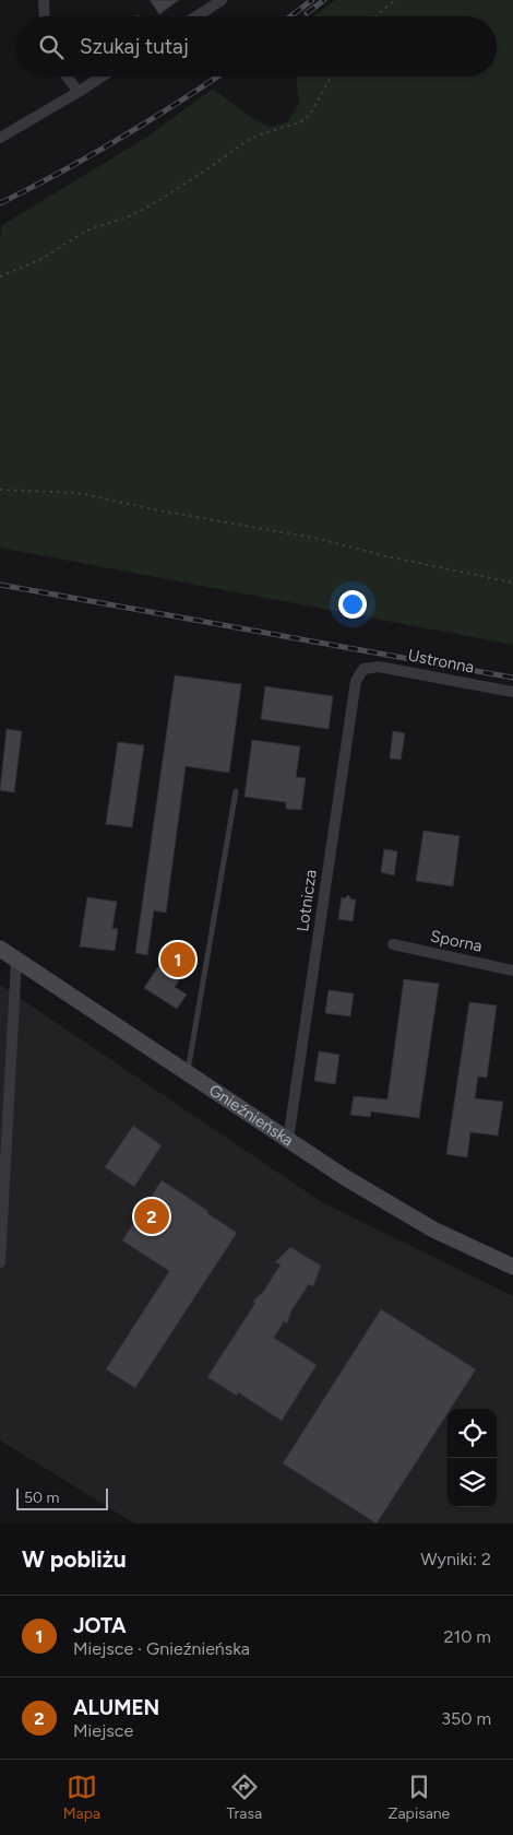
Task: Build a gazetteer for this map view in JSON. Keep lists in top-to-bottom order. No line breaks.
{"streets":{"main road":["Gnieźnieńska"],"street":["Ustronna","Lotnicza","Sporna"]},"crossings":[["Ustronna","Lotnicza"],["Lotnicza","Gnieźnieńska"]],"scale_bar":"50 m","page":{"search":"Szukaj tutaj","pins":["1","2"],"scale":"50 m","heading":["W pobliżu","Wyniki: 2"],"list":[{"mark":"1","name":"JOTA","note":"Miejsce · Gnieźnieńska","value":"210 m"},{"mark":"2","name":"ALUMEN","note":"Miejsce","value":"350 m"}],"nav":["Mapa","Trasa","Zapisane"]}}
